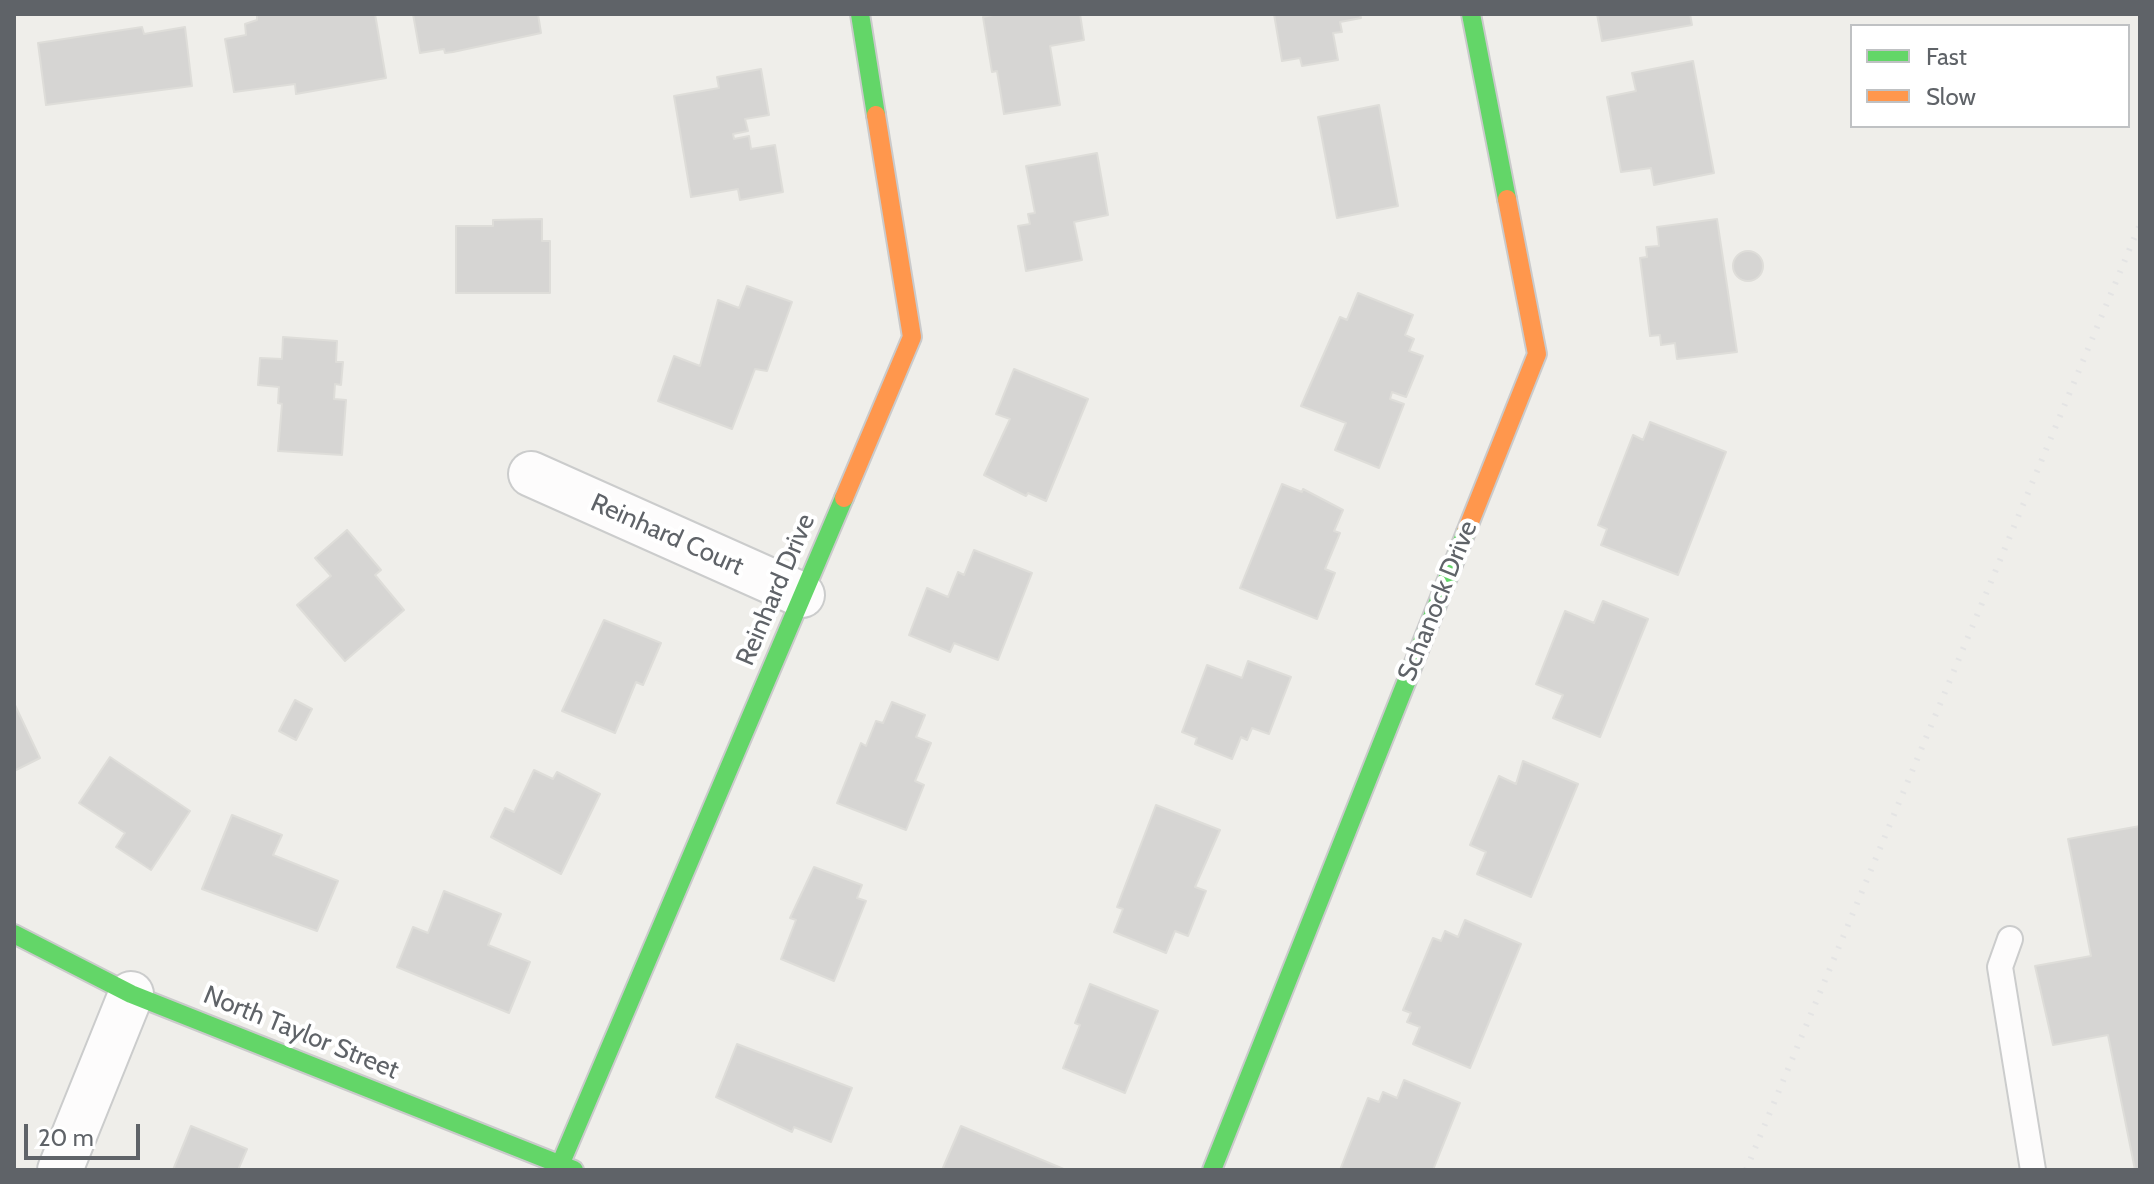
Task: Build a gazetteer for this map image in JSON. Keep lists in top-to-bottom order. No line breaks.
{"streets":{"street":["Reinhard Court","Reinhard Drive","Schanock Drive","North Taylor Street"]},"crossings":[["Reinhard Court","Reinhard Drive"],["Reinhard Drive","North Taylor Street"]],"legend":["Fast","Slow"],"scale_bar":"20 m"}
